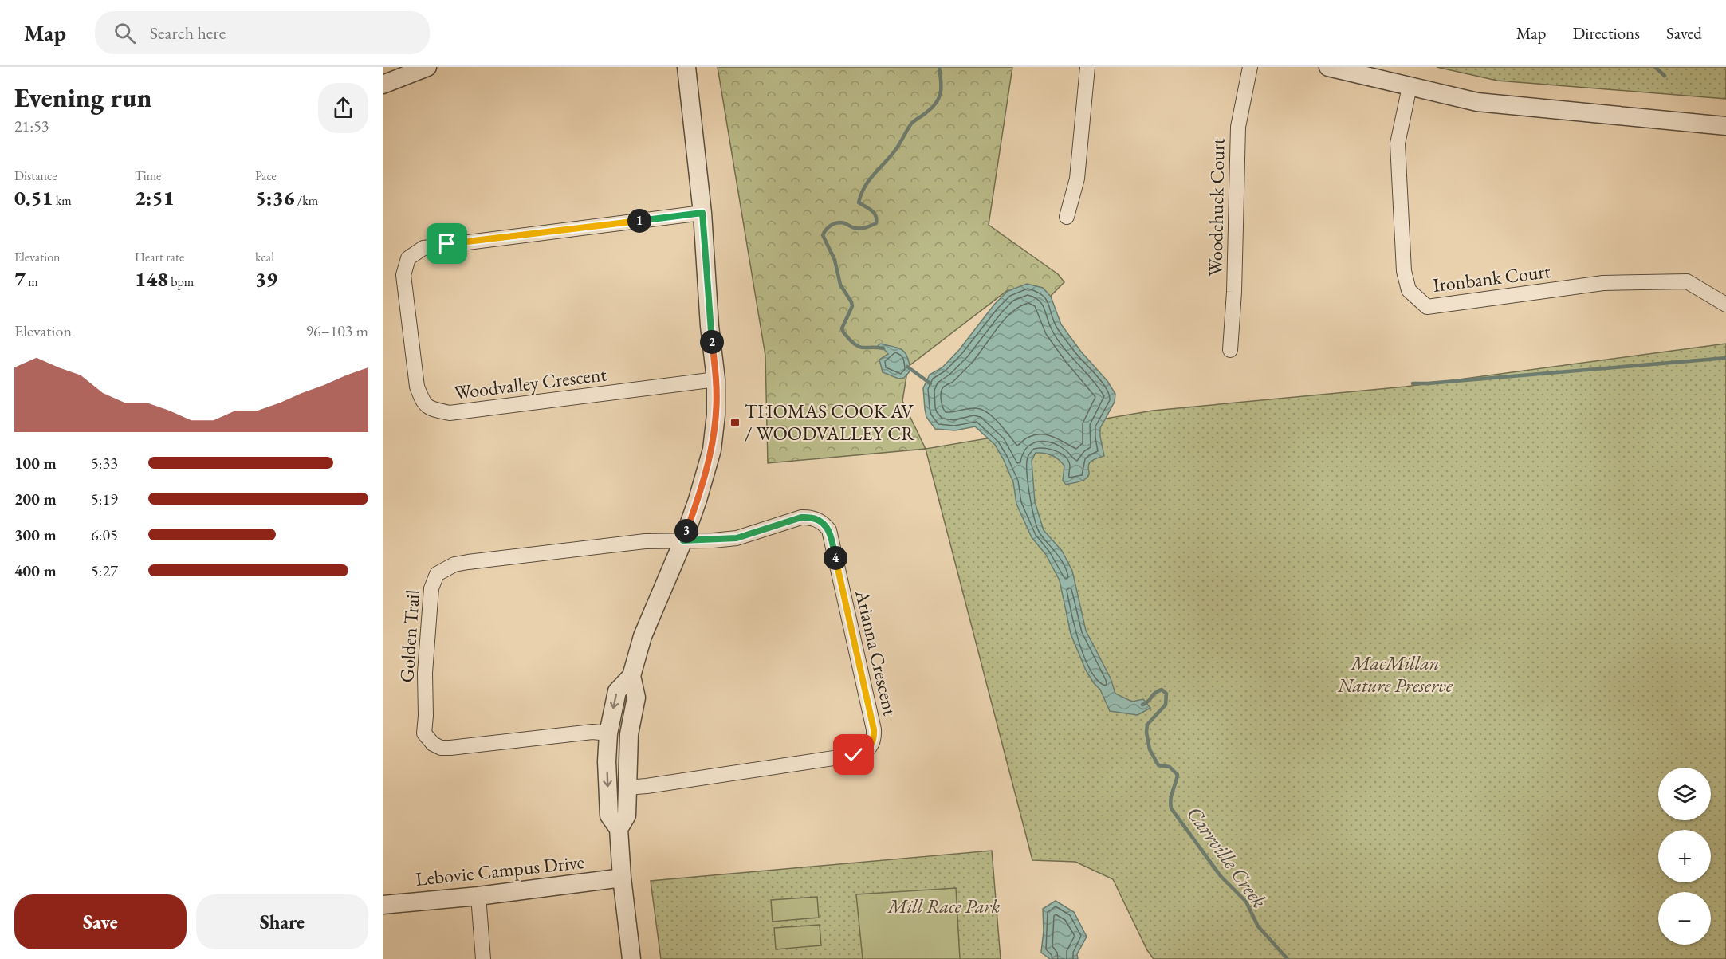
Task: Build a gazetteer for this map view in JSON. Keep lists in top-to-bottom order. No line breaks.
{"streets":{"street":["Woodchuck Court","Ironbank Court","Woodvalley Crescent","Golden Trail","Arianna Crescent","Lebovic Campus Drive"]},"crossings":[["Golden Trail","Arianna Crescent"]],"water":["Carrville Creek"],"parks":["MacMillan Nature Preserve","Mill Race Park"],"places":{"transit":["THOMAS COOK AV / WOODVALLEY CR"]},"page":{"header":"Map","search":"Search here","nav":["Map","Directions","Saved"],"heading":["Evening run","21:53"],"stats":[["Distance","0.51 km"],["Time","2:51"],["Pace","5:36 /km"],["Elevation","7 m"],["Heart rate","148 bpm"],["kcal","39"]],"pins":["1","2","3","4"],"chart":["Elevation","96–103 m"],"list":[{"name":"100 m","note":"5:33"},{"name":"200 m","note":"5:19"},{"name":"300 m","note":"6:05"},{"name":"400 m","note":"5:27"}],"map_buttons":["+","−"],"buttons":["Save","Share"]}}
